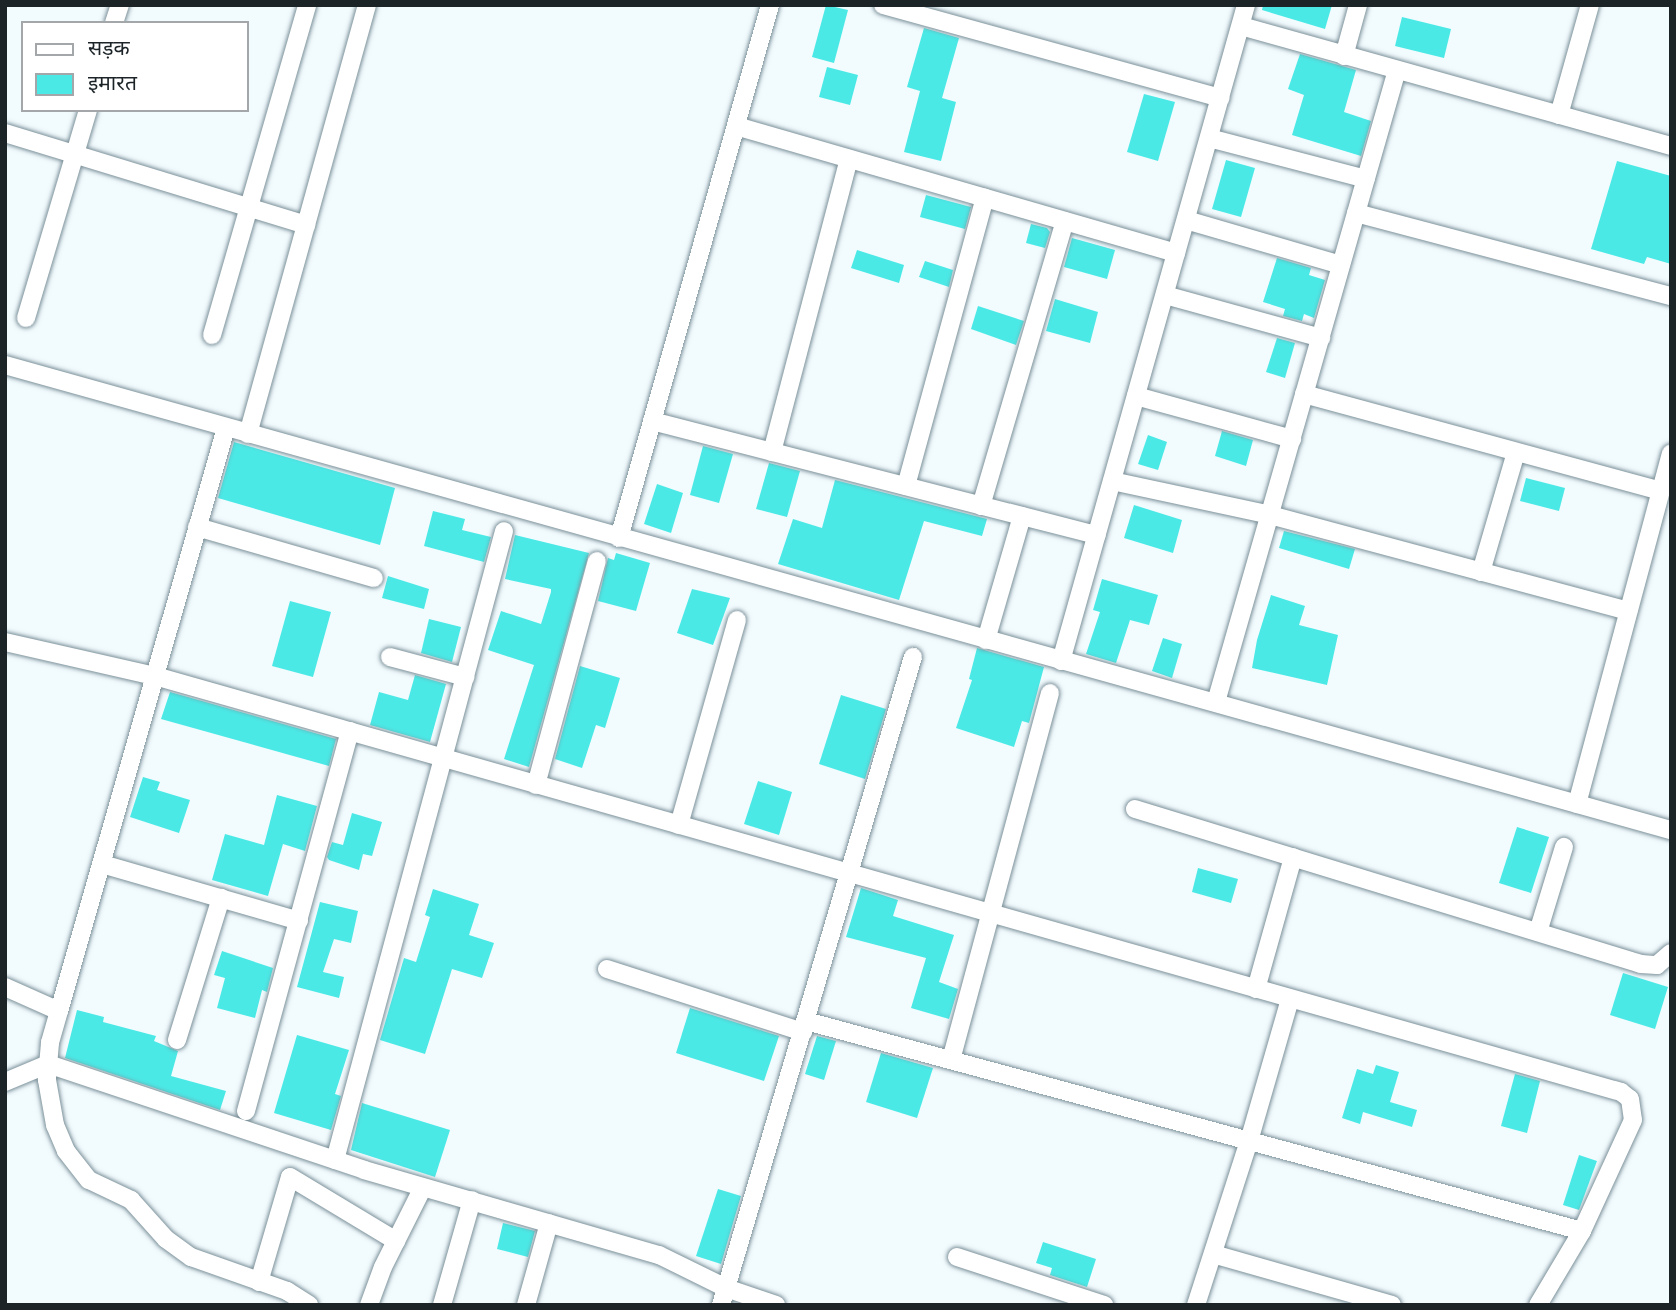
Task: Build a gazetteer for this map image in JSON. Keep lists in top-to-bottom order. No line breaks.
{"legend":["सड़क","इमारत"]}
